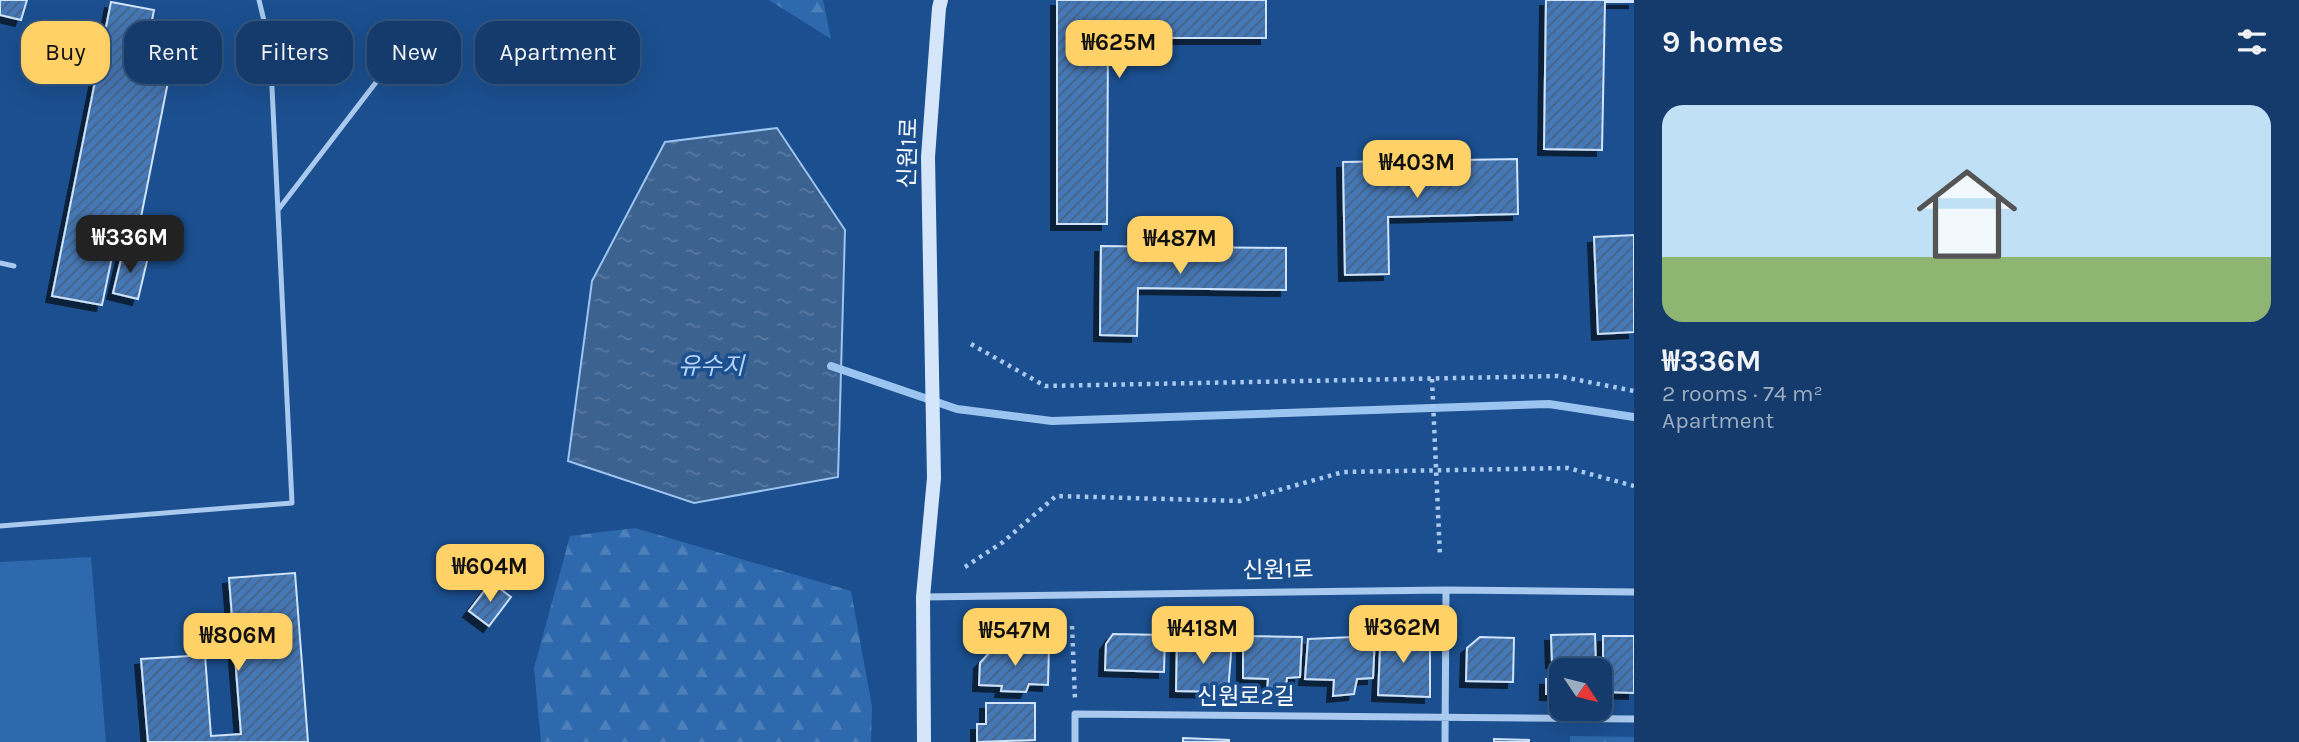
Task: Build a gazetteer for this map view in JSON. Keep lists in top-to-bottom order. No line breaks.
{"streets":{"street":["신원1로","신원로2길"]},"water":["유수지"],"north":"bottom right","page":{"heading":"9 homes","price":["₩625M","₩403M","₩336M","₩487M","₩604M","₩362M","₩418M","₩547M","₩806M"],"chip":["Buy","Rent","Filters","New","Apartment"],"list":[{"name":"₩336M","note":"2 rooms · 74 m² · Apartment"}]}}
